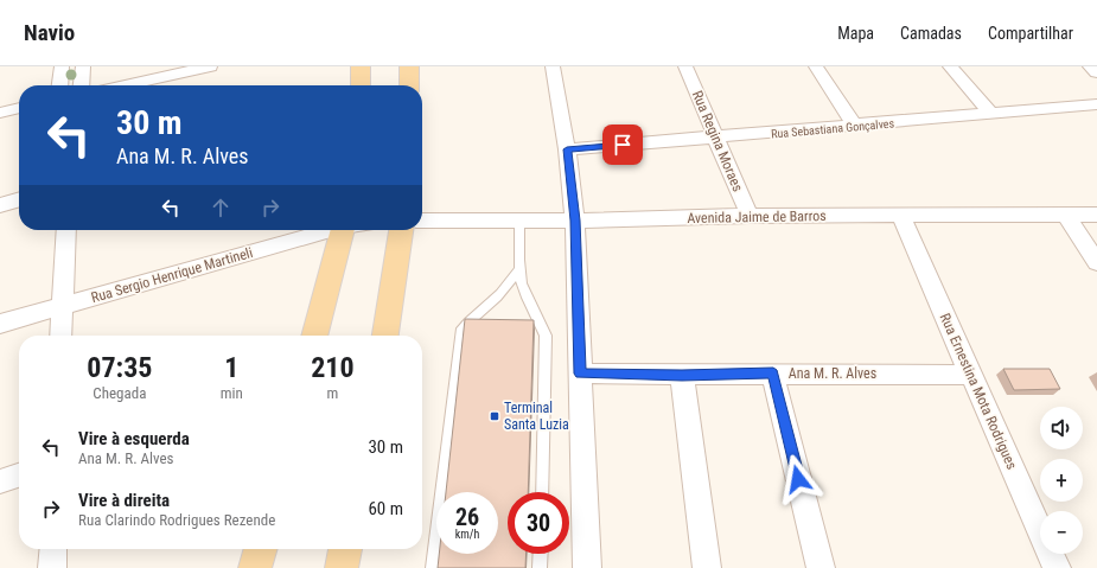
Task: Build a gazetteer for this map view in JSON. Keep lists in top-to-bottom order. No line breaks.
{"streets":{"street":["Rua Sebastiana Gonçalves","Rua Regina Moraes","Avenida Jaime de Barros","Rua Sergio Henrique Martineli","Ana M. R. Alves","Rua Ernestina Mota Rodrigues"]},"crossings":[["Rua Sebastiana Gonçalves","Rua Regina Moraes"],["Rua Regina Moraes","Avenida Jaime de Barros"],["Avenida Jaime de Barros","Rua Ernestina Mota Rodrigues"],["Ana M. R. Alves","Rua Ernestina Mota Rodrigues"]],"places":{"transit":["Terminal Santa Luzia"]},"page":{"header":"Navio","nav":["Mapa","Camadas","Compartilhar"],"turn":["30 m","Ana M. R. Alves"],"eta":["07:35","Chegada","1","min","210","m"],"map_buttons":["+","−"],"list":[{"name":"Vire à esquerda","note":"Ana M. R. Alves","value":"30 m"},{"name":"Vire à direita","note":"Rua Clarindo Rodrigues Rezende","value":"60 m"}],"speed":"26 km/h","limit":"30"}}
